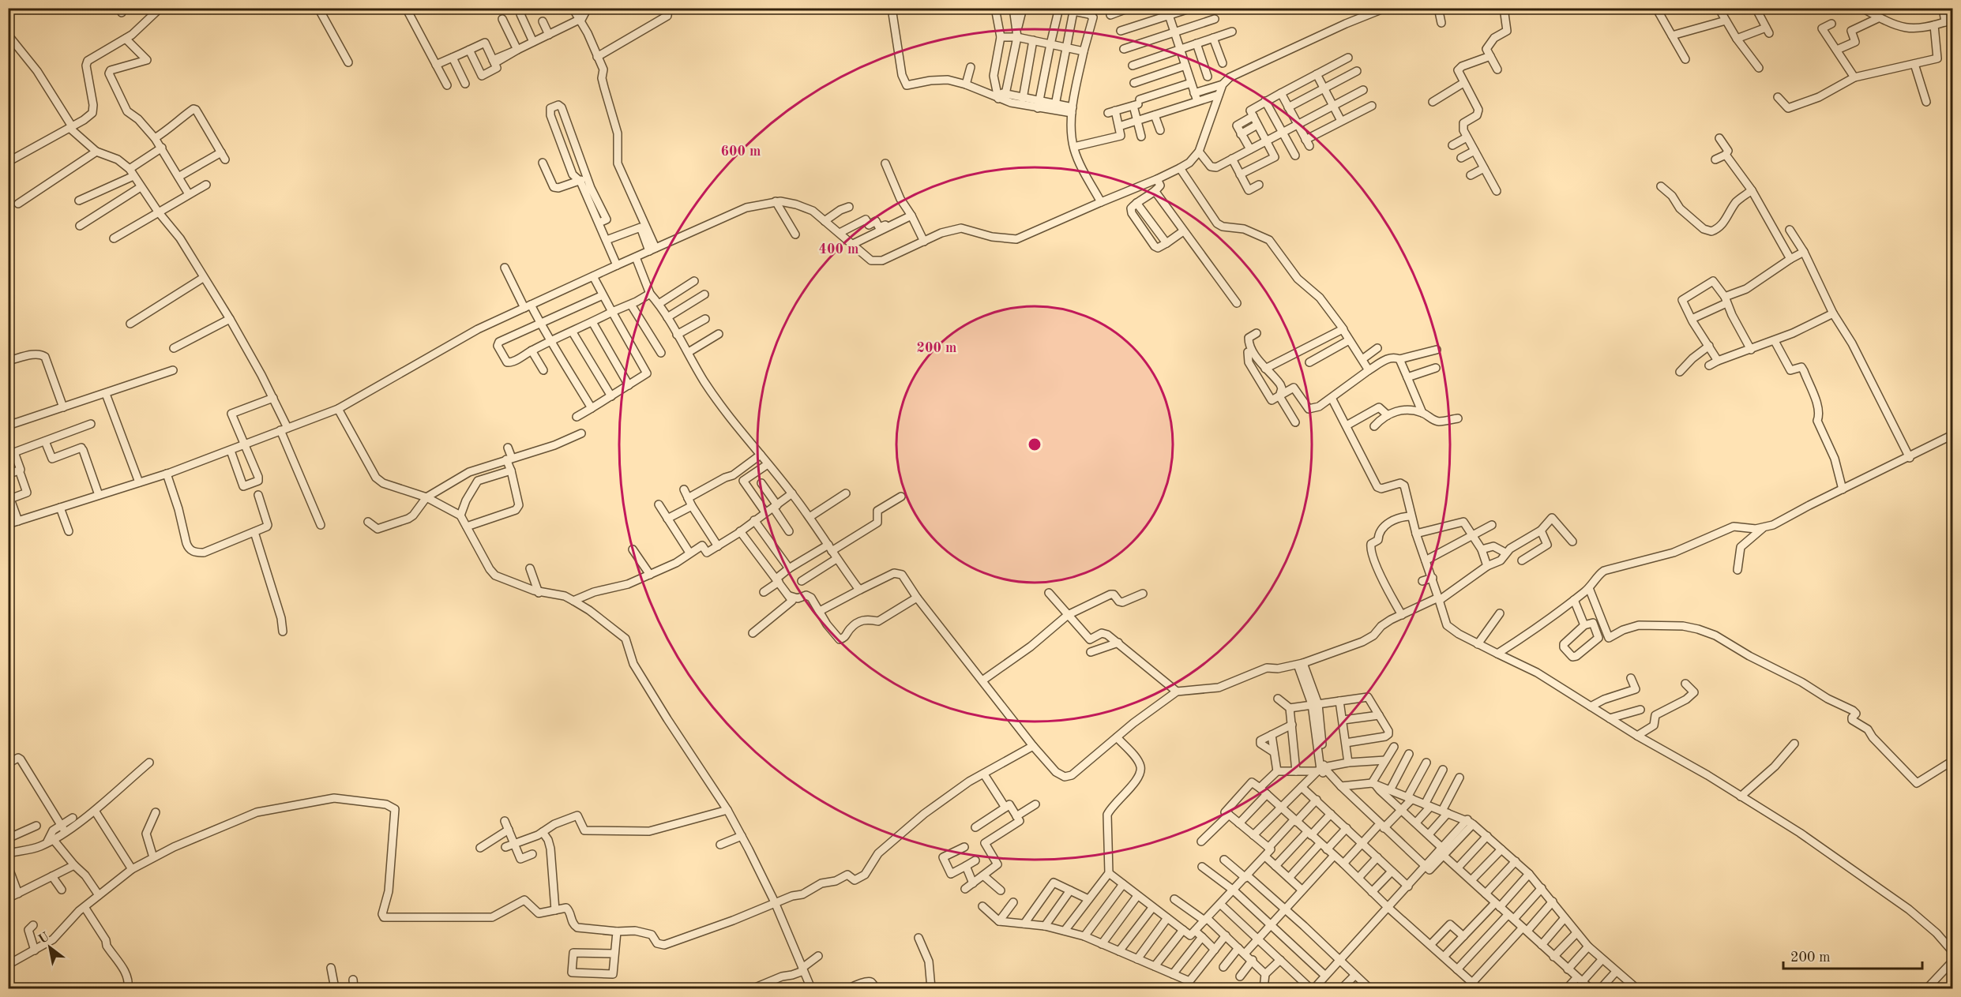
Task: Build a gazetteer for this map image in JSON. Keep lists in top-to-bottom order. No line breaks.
{"scale_bar":"200 m","north":"top left","rings":["600 m","400 m","200 m"]}
